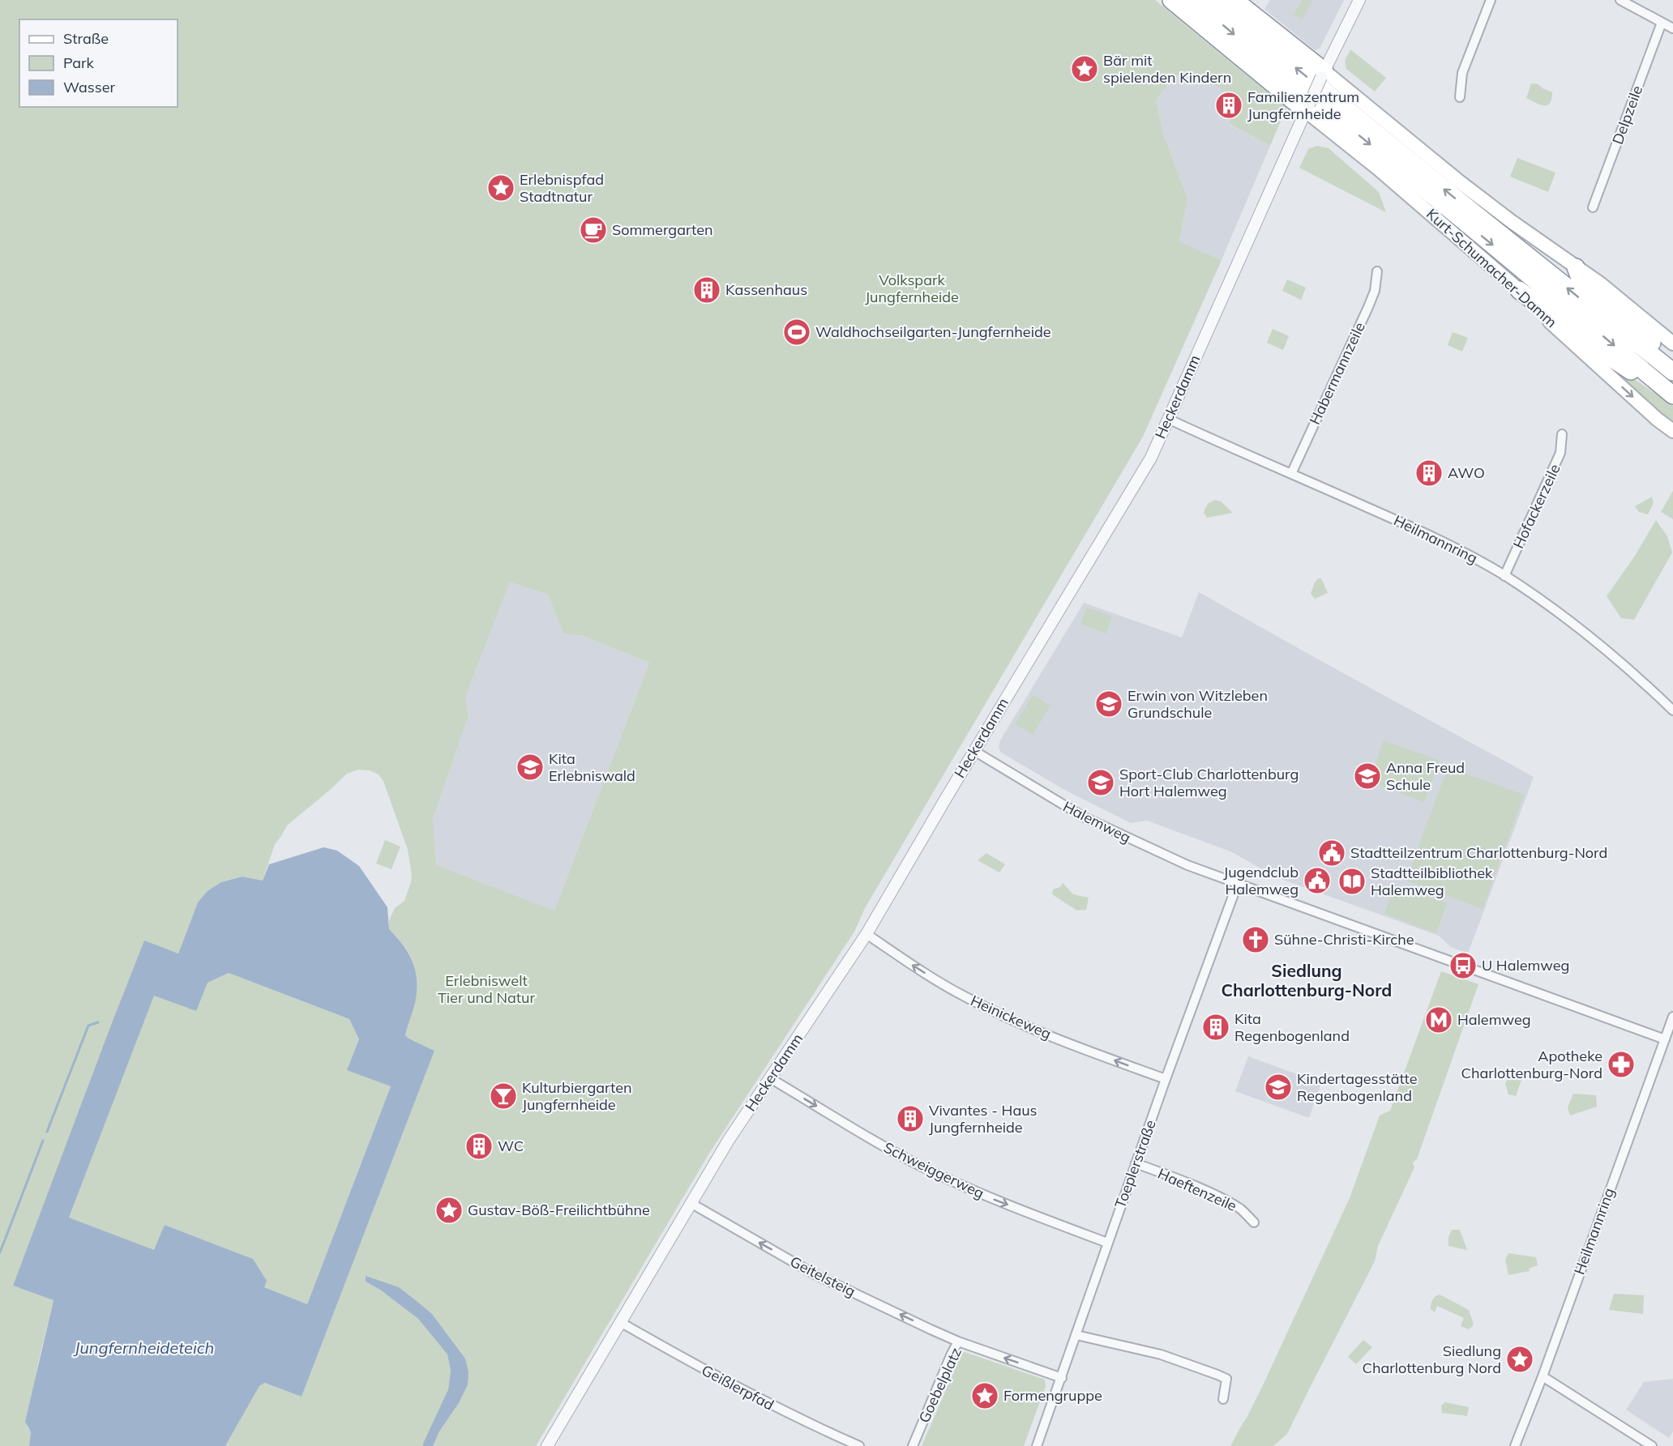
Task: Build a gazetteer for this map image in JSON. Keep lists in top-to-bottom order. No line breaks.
{"streets":{"main road":["Kurt-Schumacher-Damm"],"street":["Delpzeile","Habermannzeile","Heckerdamm","Hofackerzeile","Heilmannring","Halemweg","Heinickeweg","Toeplerstraße","Schweiggerweg","Haeftenzeile","Geitelsteig","Goebelplatz","Geißlerpfad"]},"crossings":[["Kurt-Schumacher-Damm","Heckerdamm"],["Habermannzeile","Heilmannring"],["Heckerdamm","Heilmannring"],["Heckerdamm","Halemweg"],["Heckerdamm","Heinickeweg"],["Heckerdamm","Schweiggerweg"],["Heckerdamm","Geitelsteig"],["Heckerdamm","Geißlerpfad"],["Hofackerzeile","Heilmannring"],["Heilmannring","Halemweg"],["Halemweg","Toeplerstraße"],["Heinickeweg","Toeplerstraße"],["Toeplerstraße","Schweiggerweg"],["Toeplerstraße","Haeftenzeile"],["Toeplerstraße","Goebelplatz"],["Geitelsteig","Goebelplatz"]],"one_way":["Heinickeweg","Schweiggerweg","Geitelsteig","Goebelplatz"],"districts":["Siedlung Charlottenburg-Nord"],"water":["Jungfernheideteich"],"parks":["Volkspark Jungfernheide","Erlebniswelt Tier und Natur"],"places":{"place":["Bär mit spielenden Kindern","Erlebnispfad Stadtnatur","Gustav-Böß-Freilichtbühne","Siedlung Charlottenburg Nord","Formengruppe"],"building":["Familienzentrum Jungfernheide","Kassenhaus","AWO","Kita Regenbogenland","Vivantes - Haus Jungfernheide","WC"],"cafe":["Sommergarten"],"sports":["Waldhochseilgarten-Jungfernheide"],"school or university":["Erwin von Witzleben Grundschule","Kita Erlebniswald","Anna Freud Schule","Sport-Club Charlottenburg Hort Halemweg","Kindertagesstätte Regenbogenland"],"public building":["Stadtteilzentrum Charlottenburg-Nord","Jugendclub Halemweg"],"library":["Stadtteilbibliothek Halemweg"],"church":["Sühne-Christi-Kirche"],"bus stop":["U Halemweg"],"metro station":["Halemweg"],"pharmacy":["Apotheke Charlottenburg-Nord"],"bar":["Kulturbiergarten Jungfernheide"]},"legend":["Straße","Park","Wasser"]}
